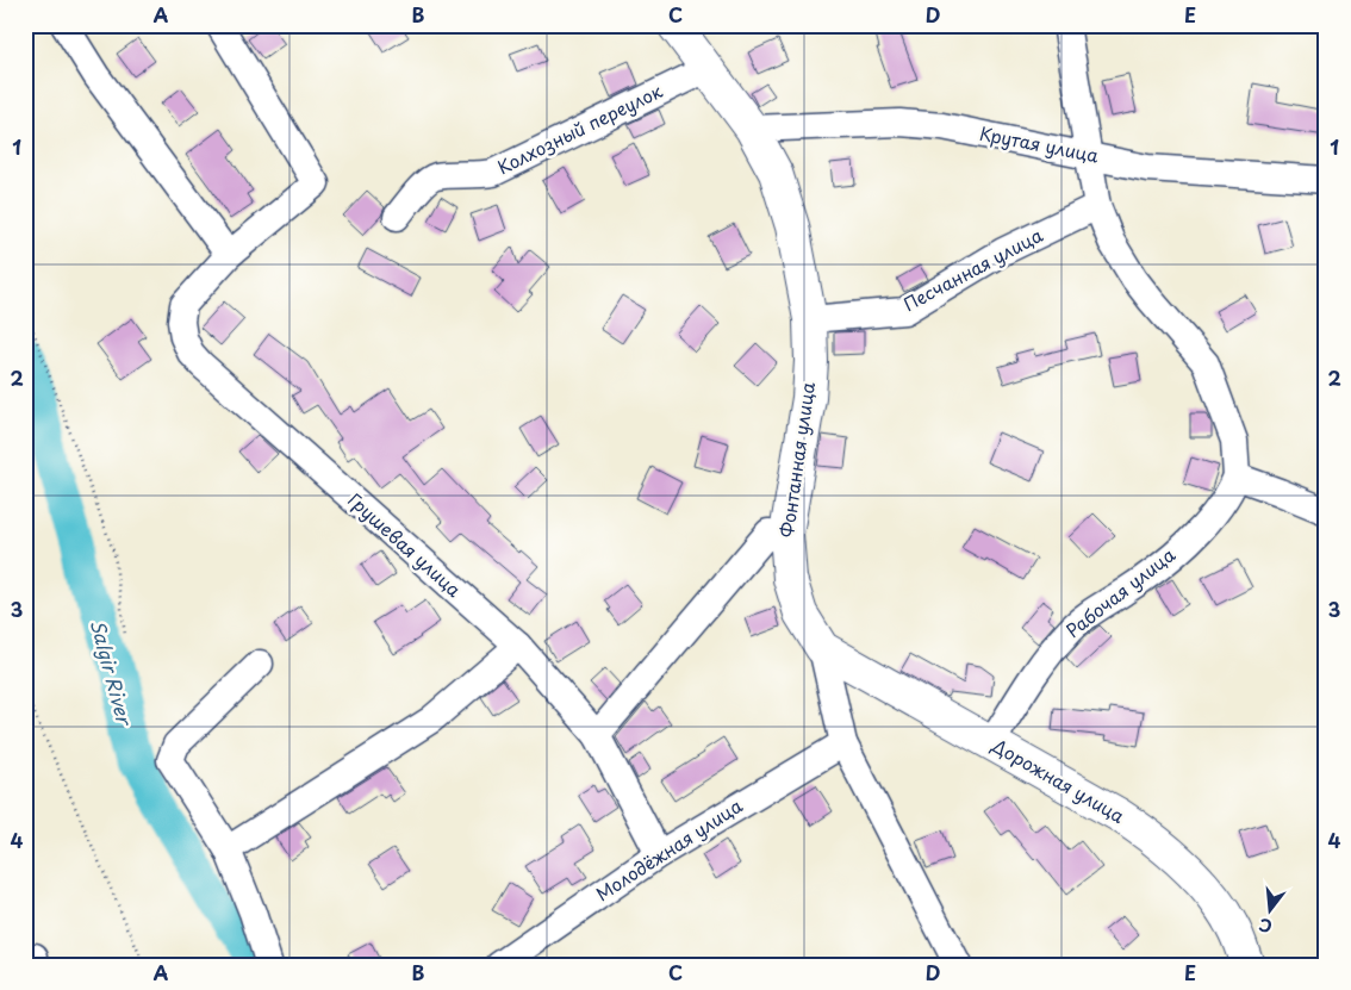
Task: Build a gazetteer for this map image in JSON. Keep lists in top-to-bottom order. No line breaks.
{"streets":{"main road":["Фонтанная улица","Дорожная улица"],"street":["Колхозный переулок","Крутая улица","Песчанная улица","Грушевая улица","Рабочая улица","Молодёжная улица"]},"crossings":[["Колхозный переулок","Фонтанная улица"],["Крутая улица","Фонтанная улица"],["Песчанная улица","Фонтанная улица"],["Фонтанная улица","Дорожная улица"],["Фонтанная улица","Молодёжная улица"],["Грушевая улица","Молодёжная улица"],["Рабочая улица","Дорожная улица"]],"water":["Salgir River"],"north":"bottom","grid":{"columns":["A","B","C","D","E"],"rows":["1","2","3","4"]}}
